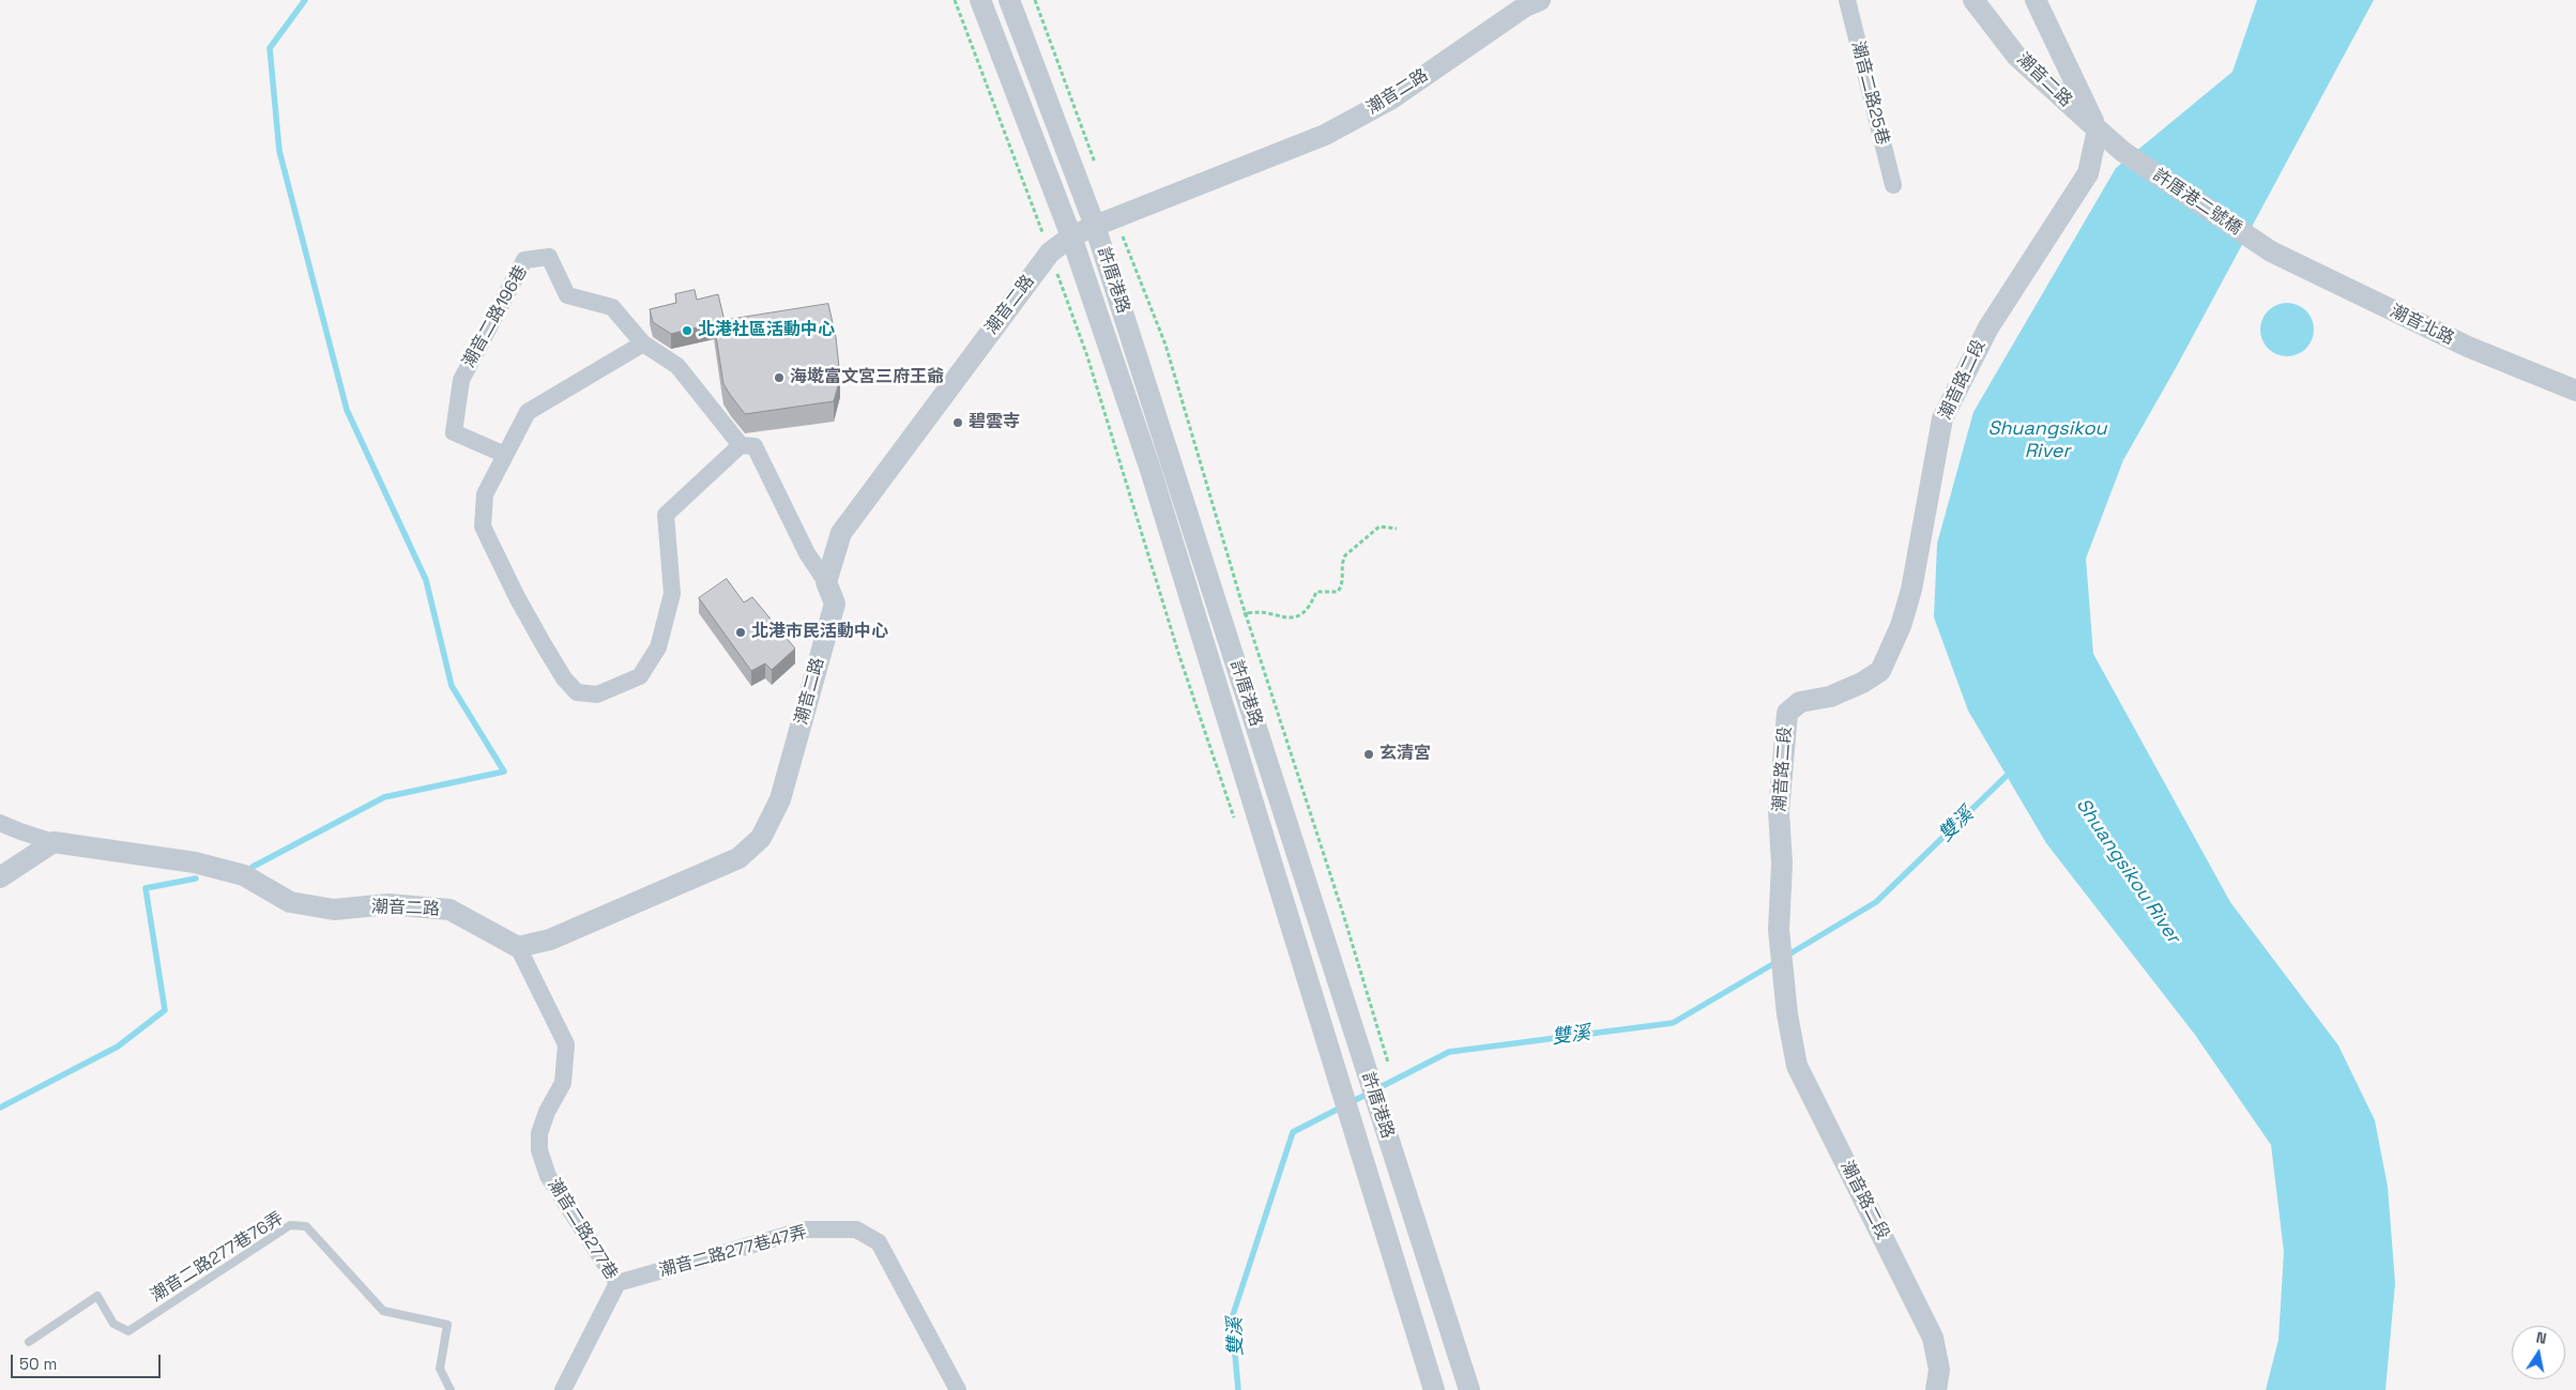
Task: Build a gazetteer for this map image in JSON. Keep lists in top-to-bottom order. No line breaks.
{"streets":{"street":["潮音二路","潮音二路25巷","許厝港二號橋","許厝港路","潮音二路196巷","潮音北路","潮音路二段","潮音二路277巷","潮音二路277巷47弄"],"lane":["潮音二路277巷76弄"]},"crossings":[["潮音二路","許厝港二號橋"],["潮音二路","許厝港路"],["潮音二路","潮音二路196巷"],["潮音二路","潮音路二段"],["潮音二路","潮音二路277巷"],["許厝港二號橋","潮音北路"],["潮音二路277巷","潮音二路277巷47弄"]],"water":["Shuangsikou River","雙溪"],"places":["北港社區活動中心","海墘富文宮三府王爺","碧雲寺","北港市民活動中心","玄清宮"],"scale_bar":"50 m","north":"top"}
